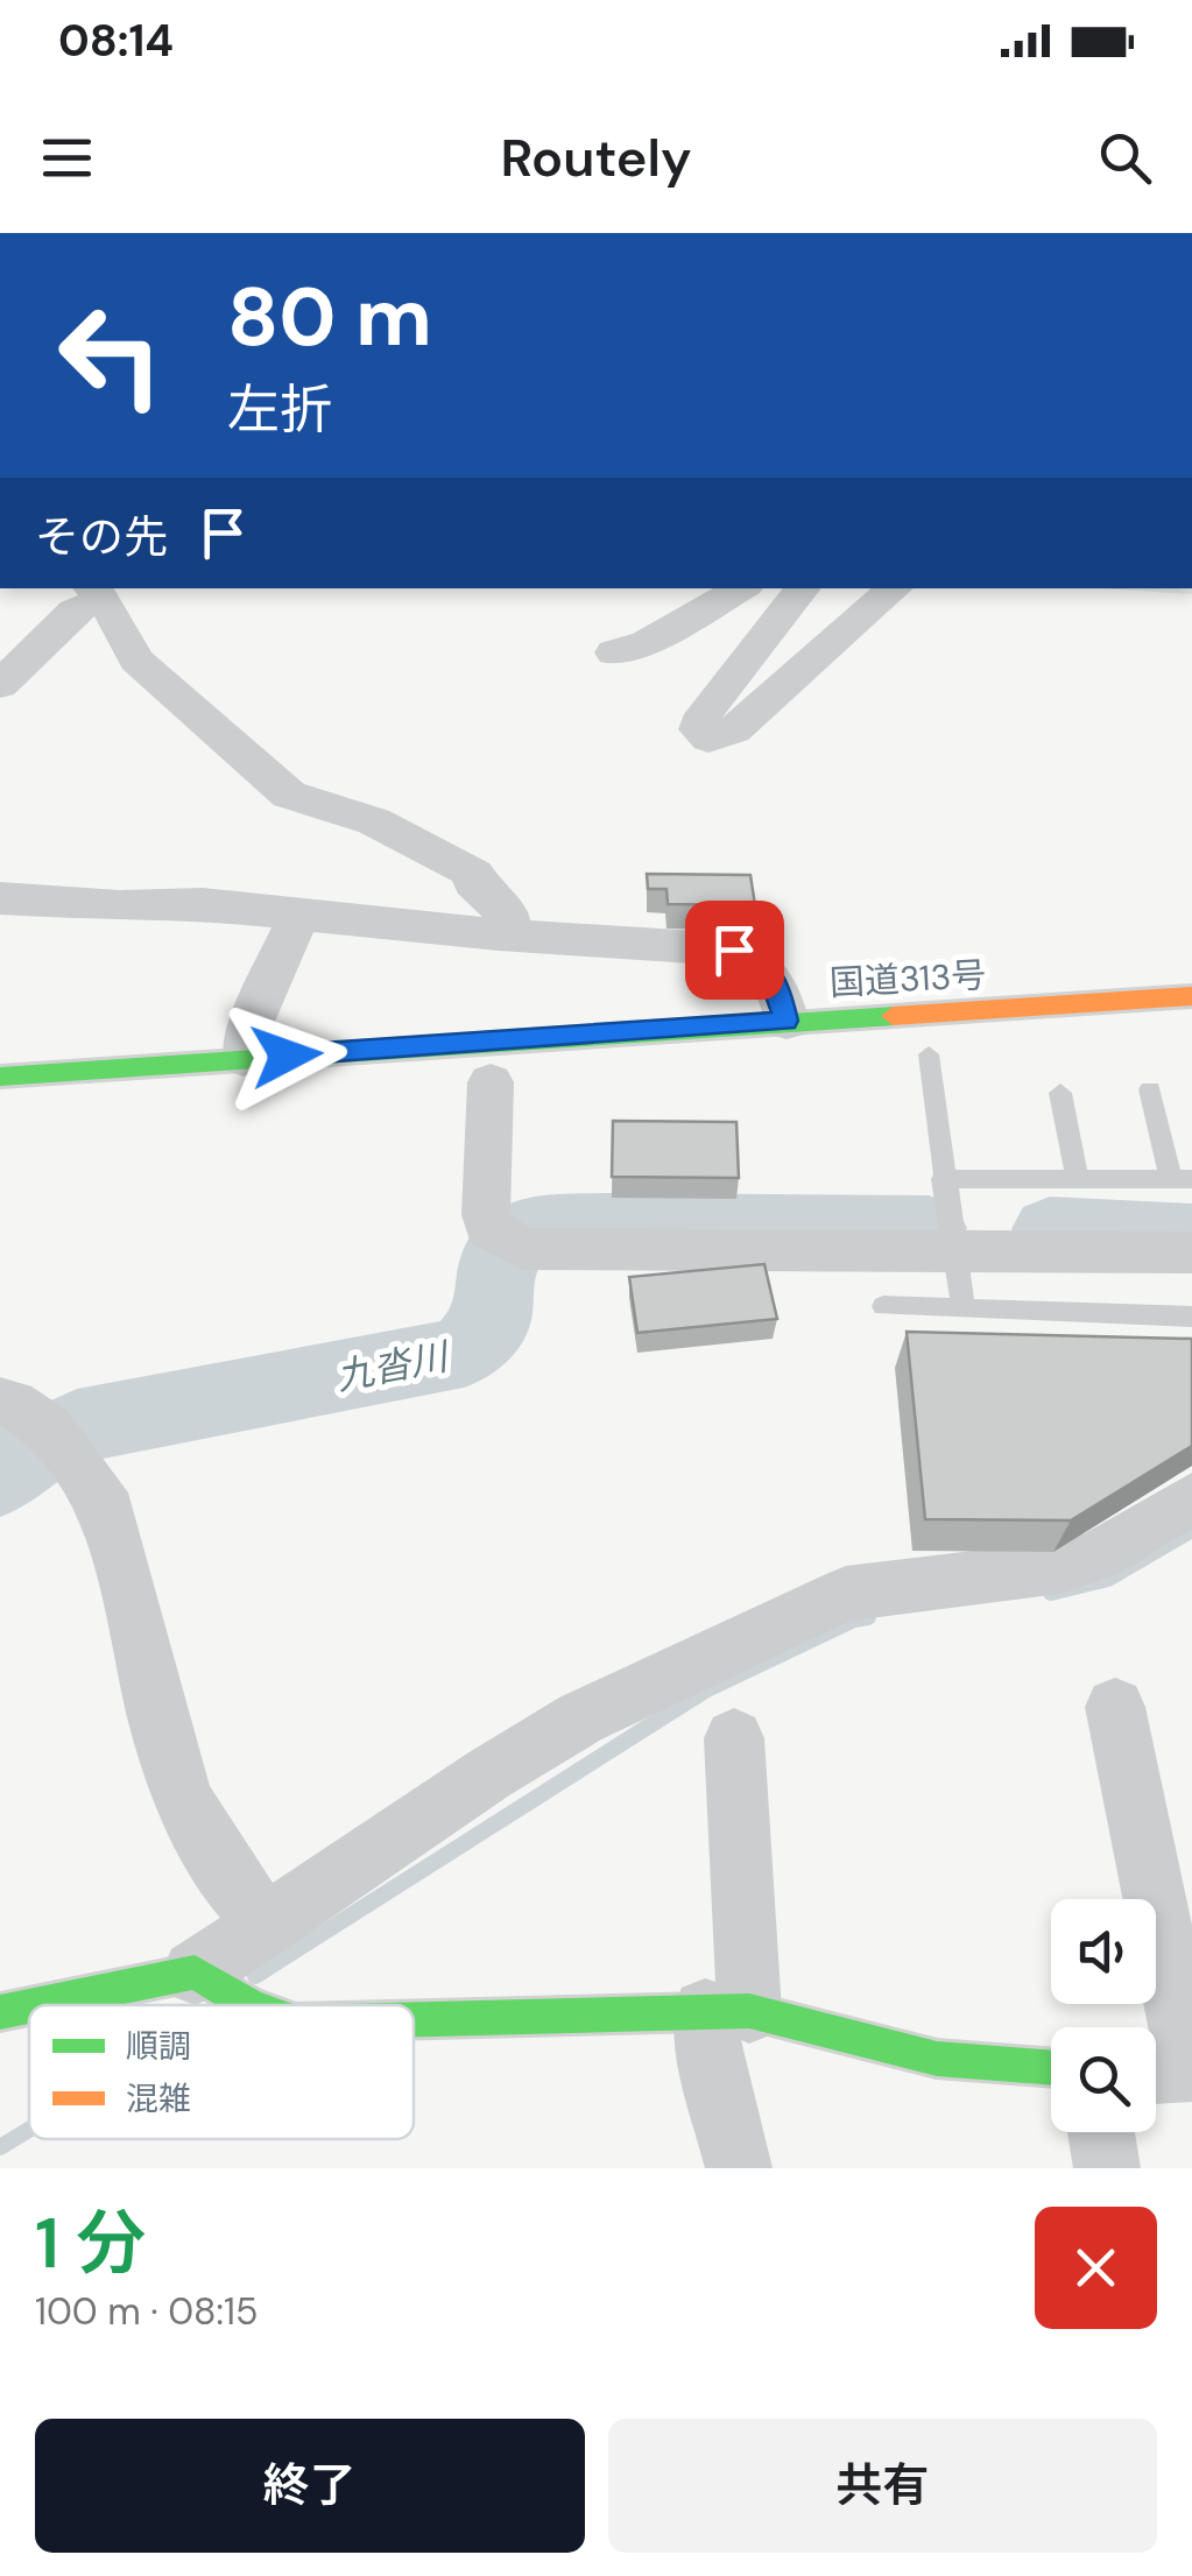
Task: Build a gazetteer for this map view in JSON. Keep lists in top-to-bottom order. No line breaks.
{"streets":{"main road":["国道313号"]},"water":["九沓川"],"legend":["順調","混雑"],"page":{"status":"08:14","header":"Routely","turn":["80 m","左折"],"then":"その先","heading":["1 分","100 m · 08:15"],"buttons":["終了","共有"]}}
